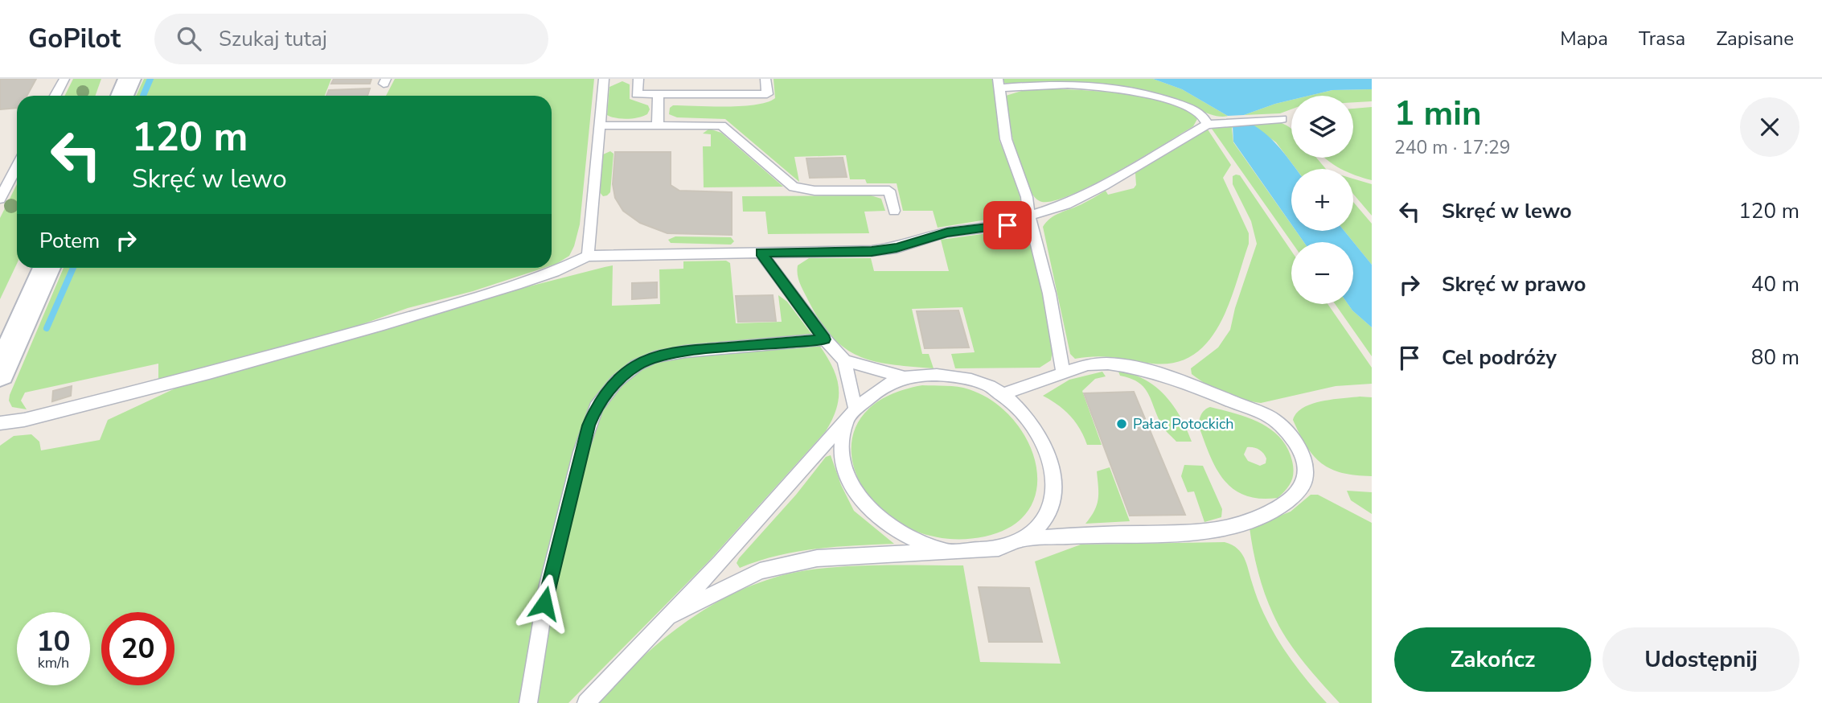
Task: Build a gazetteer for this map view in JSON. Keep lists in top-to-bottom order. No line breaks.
{"places":["Pałac Potockich"],"page":{"header":"GoPilot","search":"Szukaj tutaj","nav":["Mapa","Trasa","Zapisane"],"heading":["1 min","240 m · 17:29"],"map_buttons":["+","−"],"turn":["120 m","Skręć w lewo"],"list":[{"name":"Skręć w lewo","value":"120 m"},{"name":"Skręć w prawo","value":"40 m"},{"name":"Cel podróży","value":"80 m"}],"then":"Potem","speed":"10 km/h","limit":"20","buttons":["Zakończ","Udostępnij"]}}
